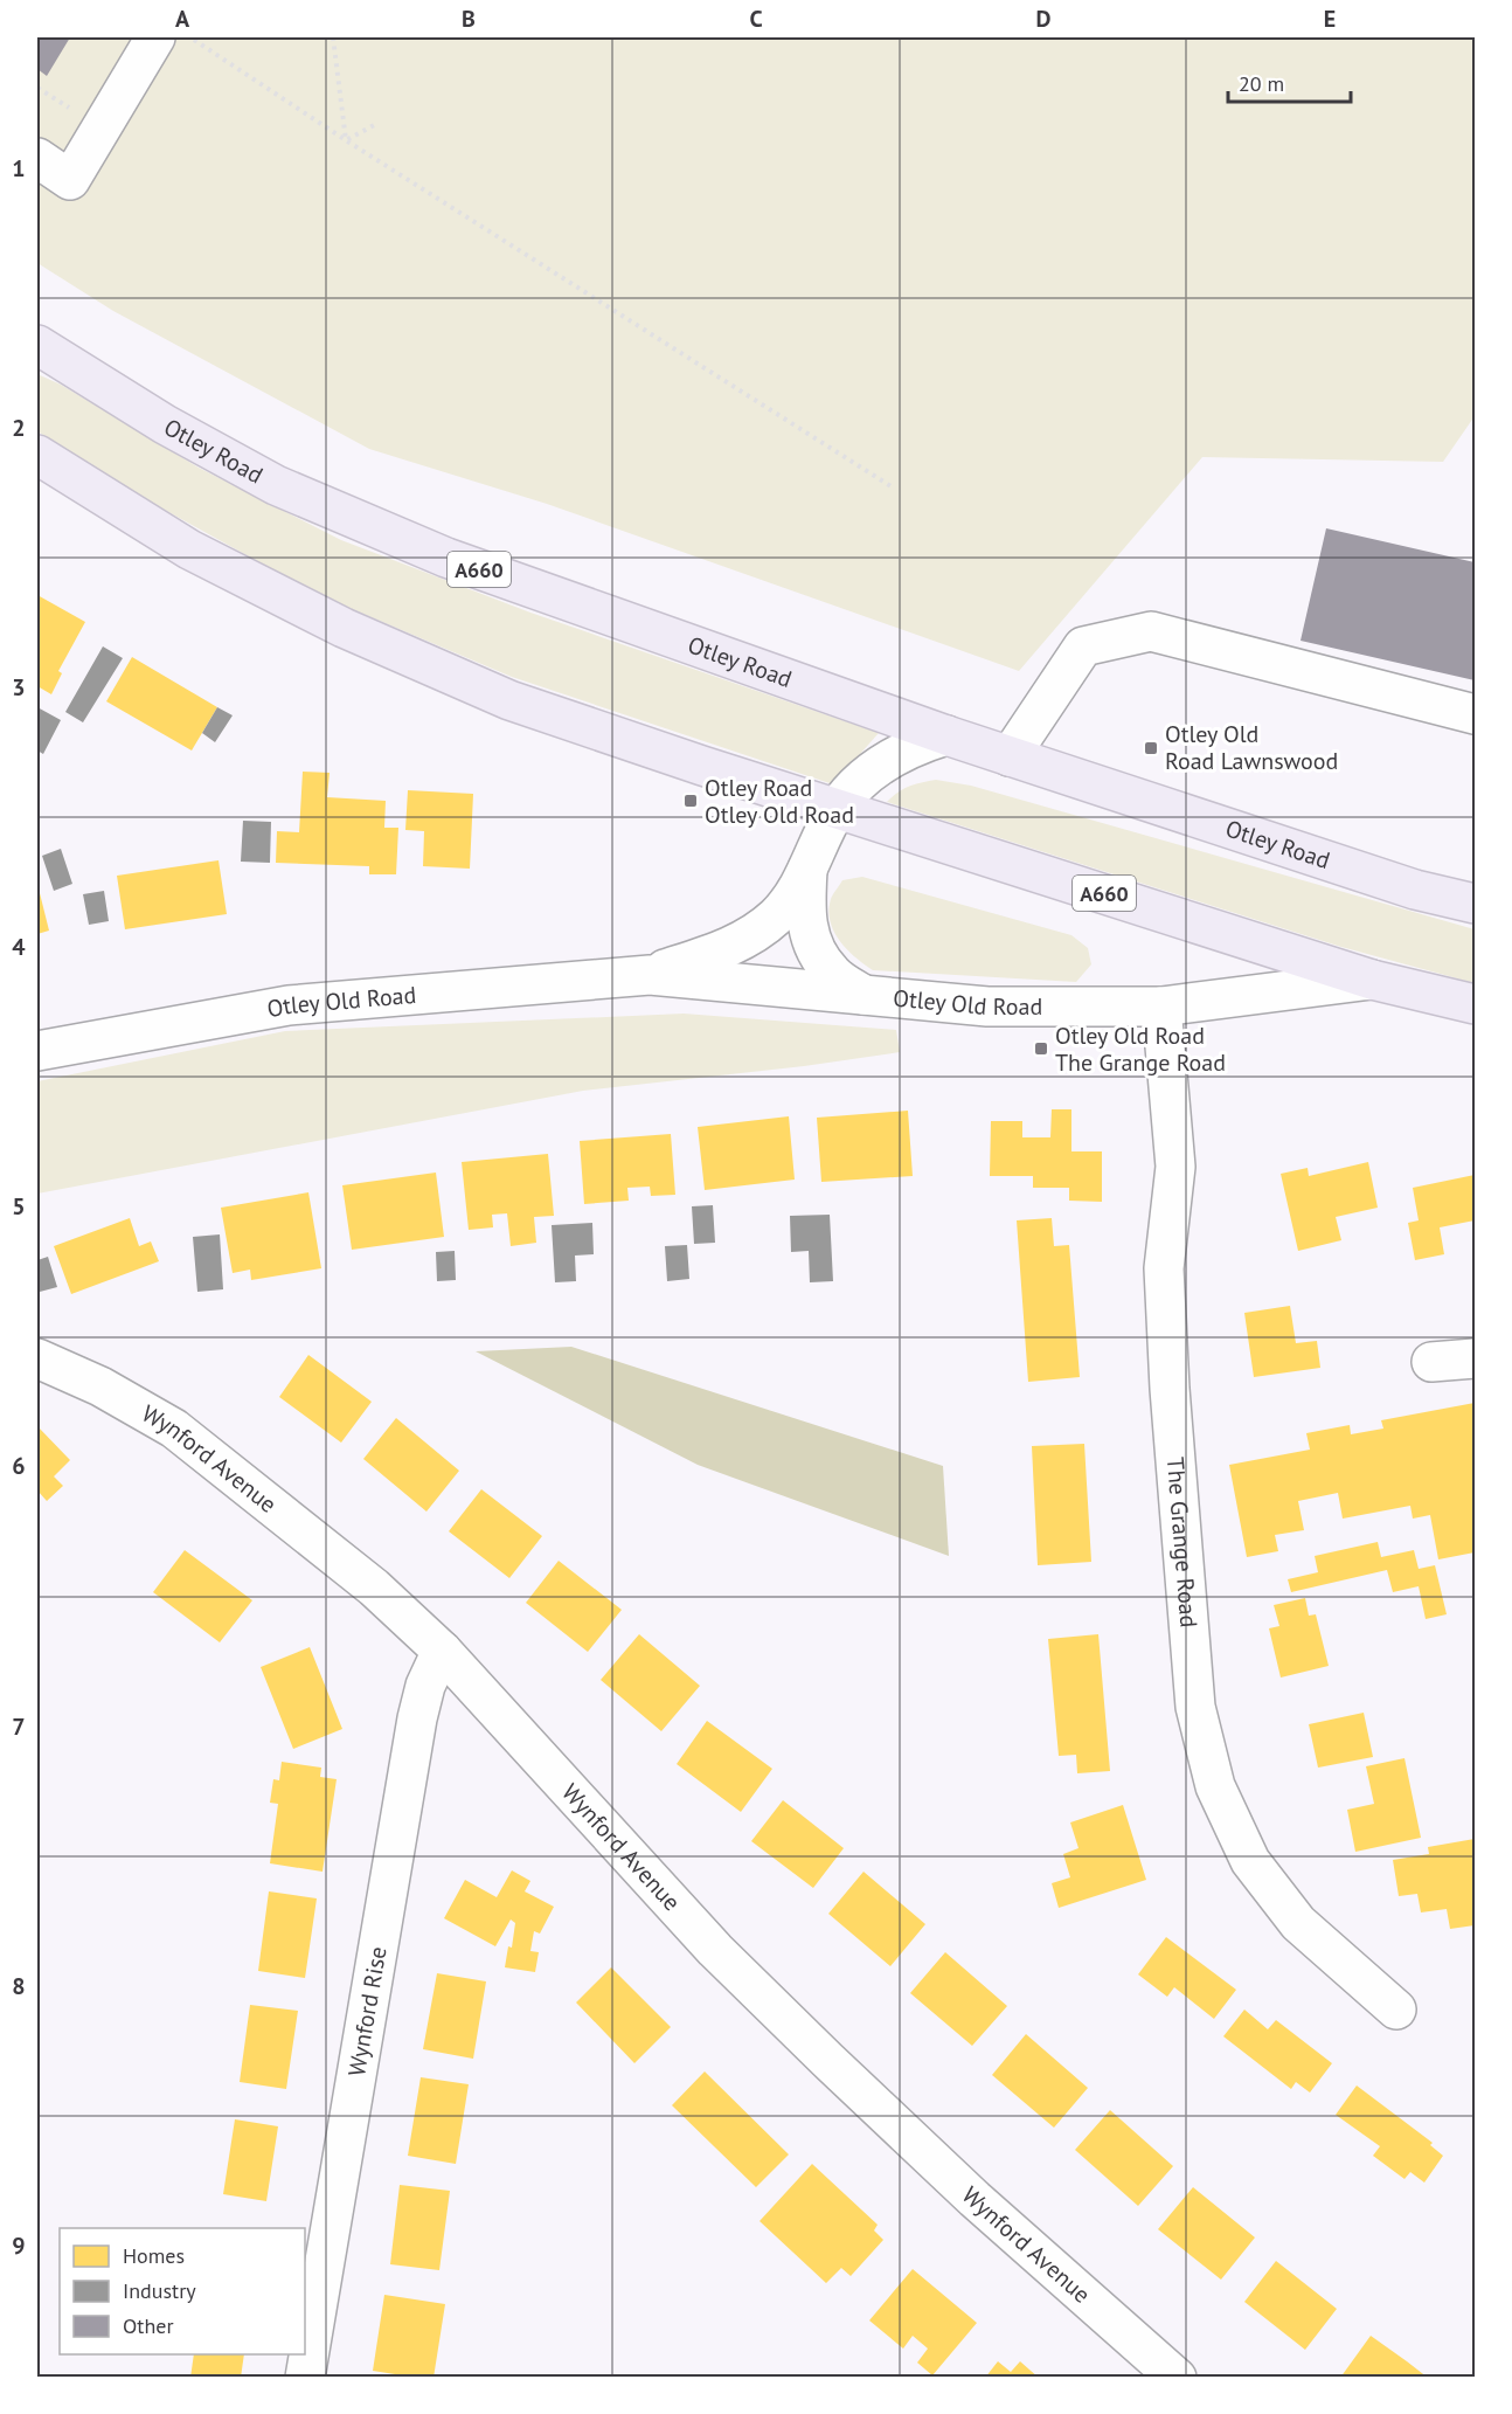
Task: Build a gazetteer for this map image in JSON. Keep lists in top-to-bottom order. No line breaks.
{"streets":{"highway":["Otley Road","A660"],"street":["Otley Old Road","Wynford Avenue","The Grange Road","Wynford Rise"]},"crossings":[["Otley Road","Otley Old Road"],["A660","Otley Old Road"],["Otley Old Road","The Grange Road"],["Wynford Avenue","Wynford Rise"]],"places":{"transit":["Otley Old Road Lawnswood","Otley Road Otley Old Road","Otley Old Road The Grange Road"]},"legend":["Homes","Industry","Other"],"scale_bar":"20 m","grid":{"columns":["A","B","C","D","E"],"rows":["1","2","3","4","5","6","7","8","9"]}}
